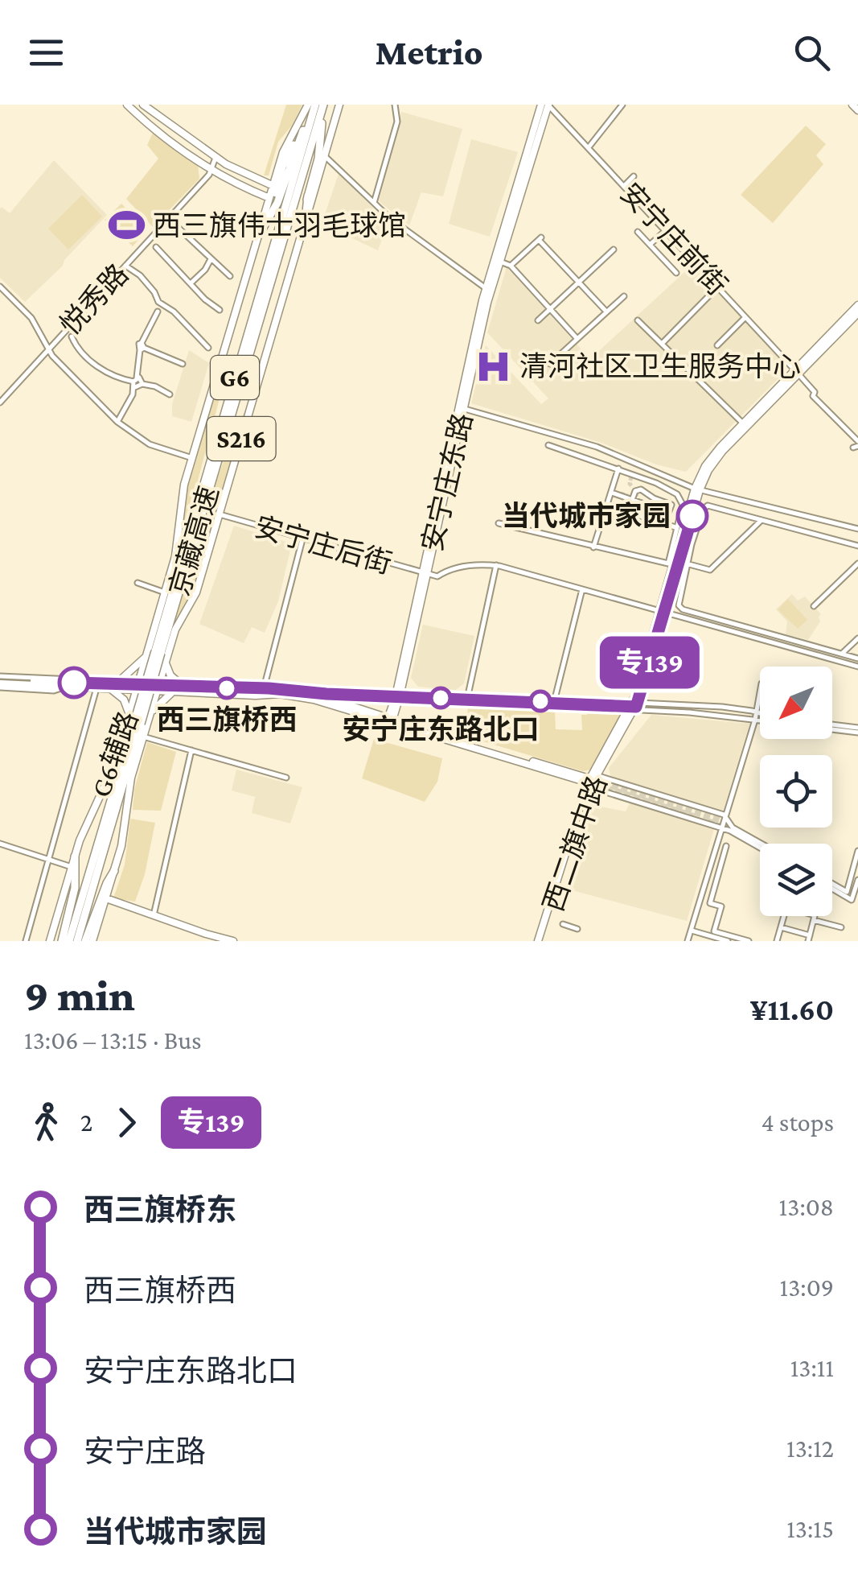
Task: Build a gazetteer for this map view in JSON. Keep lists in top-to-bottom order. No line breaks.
{"streets":{"highway":["G6","京藏高速"],"main road":["S216","安宁庄东路","G6辅路","西二旗中路"],"street":["安宁庄前街","悦秀路","安宁庄后街"]},"crossings":[["安宁庄前街","安宁庄东路"],["G6","京藏高速"],["G6","G6辅路"],["安宁庄东路","安宁庄后街"],["京藏高速","G6辅路"],["安宁庄后街","G6辅路"],["安宁庄后街","西二旗中路"]],"places":{"sports":["西三旗伟士羽毛球馆"],"hospital":["清河社区卫生服务中心"],"other":["当代城市家园","西三旗桥西","安宁庄东路北口"]},"lines":["bus line 专139"],"north":"bottom left","page":{"header":"Metrio","on_map":"专139","heading":["9 min","13:06 – 13:15 · Bus","¥11.60"],"legs":["2","专139","4 stops"],"list":[{"name":"西三旗桥东","value":"13:08"},{"name":"西三旗桥西","value":"13:09"},{"name":"安宁庄东路北口","value":"13:11"},{"name":"安宁庄路","value":"13:12"},{"name":"当代城市家园","value":"13:15"}]}}
